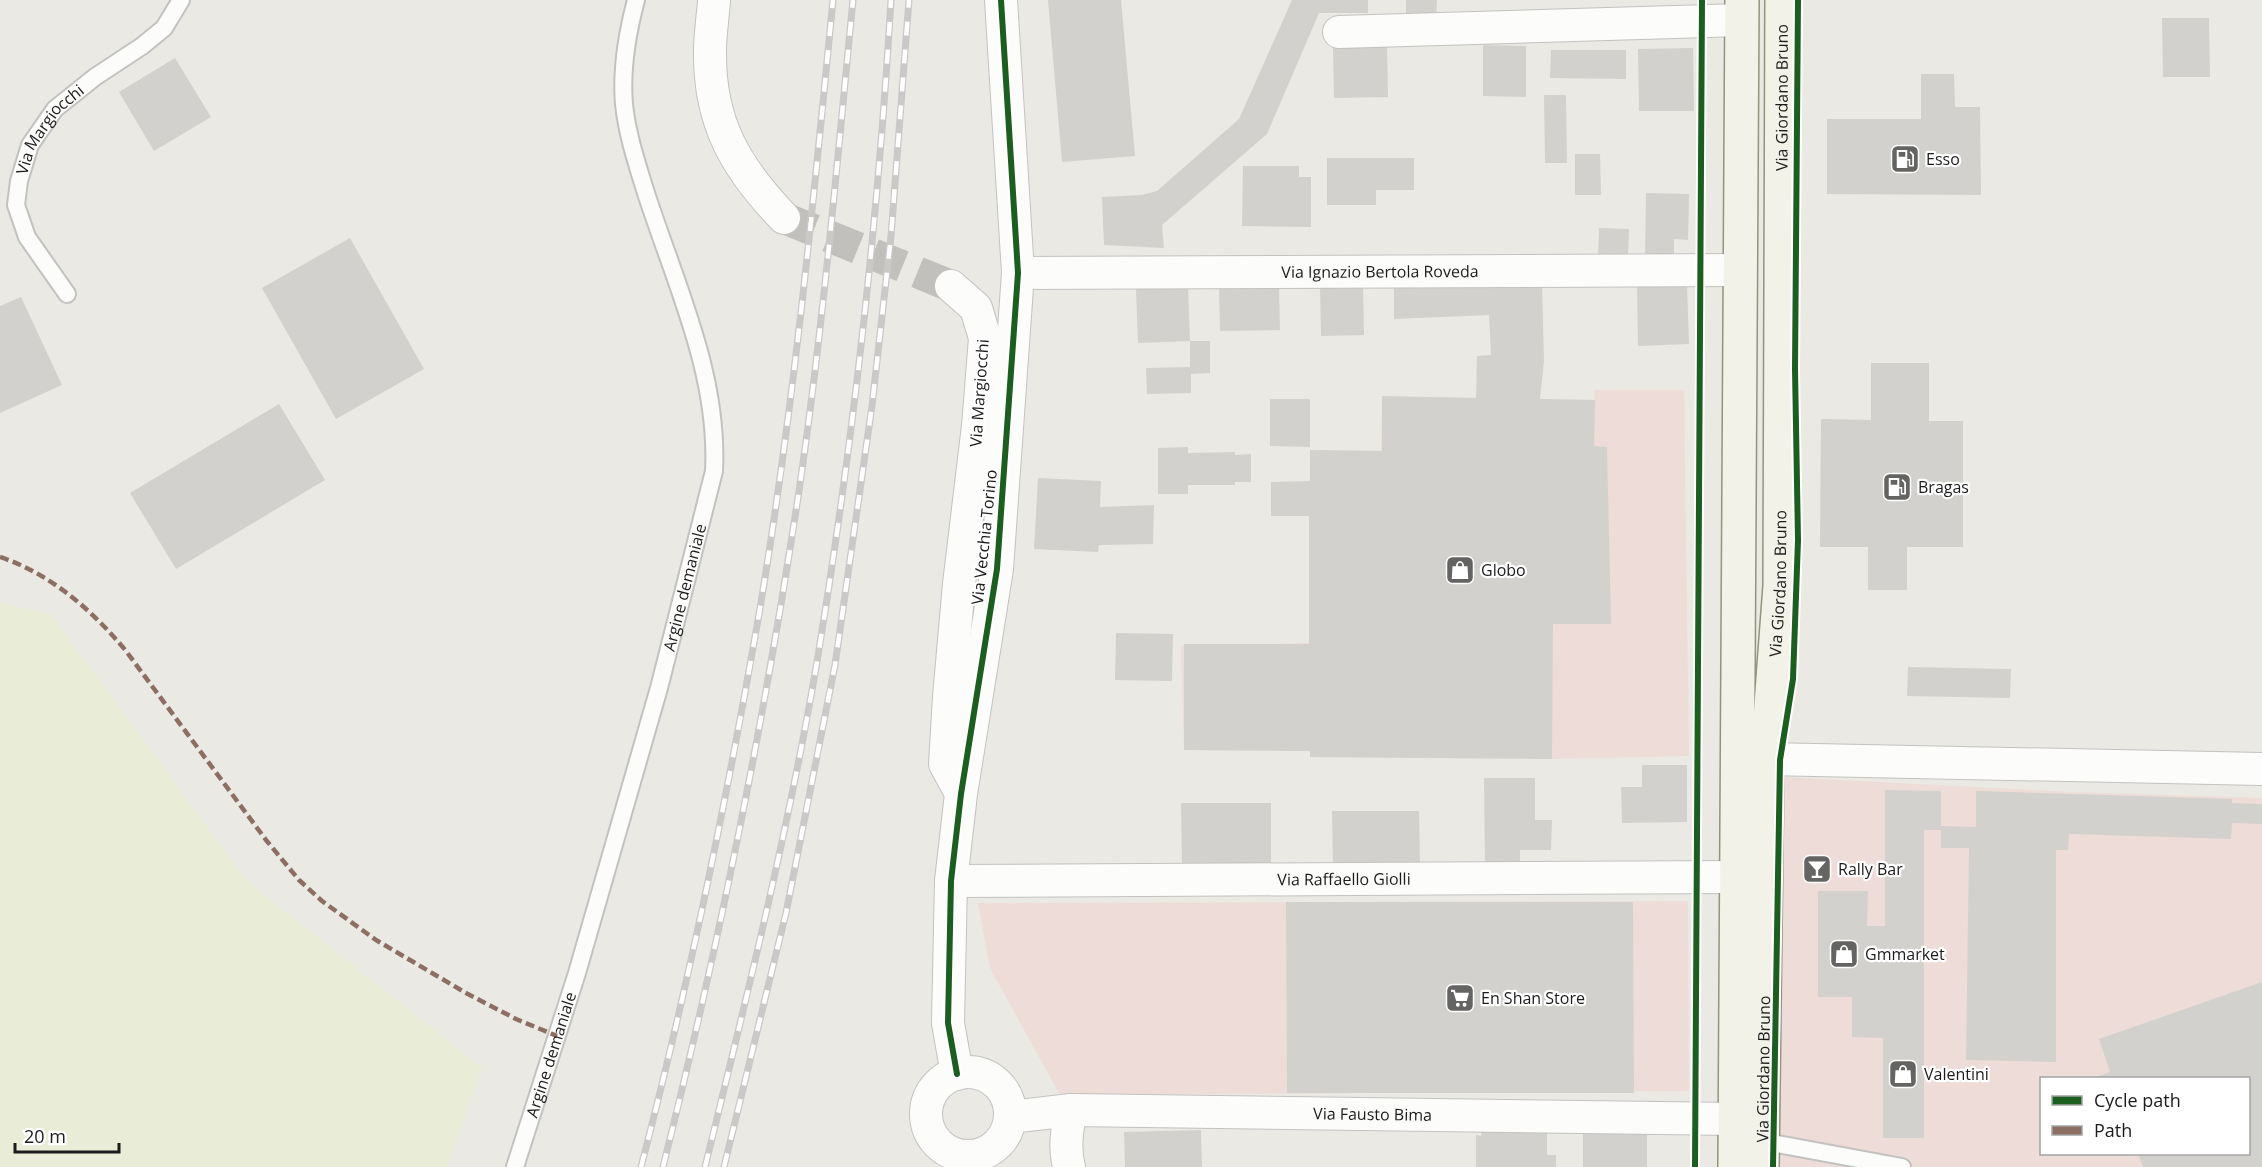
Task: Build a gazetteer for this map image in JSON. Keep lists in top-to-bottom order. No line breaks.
{"streets":{"main road":["Via Giordano Bruno"],"street":["Via Margiocchi","Via Ignazio Bertola Roveda","Via Vecchia Torino","Via Raffaello Giolli","Via Fausto Bima"],"lane":["Argine demaniale"]},"crossings":[["Via Giordano Bruno","Via Ignazio Bertola Roveda"],["Via Giordano Bruno","Via Raffaello Giolli"],["Via Giordano Bruno","Via Fausto Bima"],["Via Margiocchi","Via Vecchia Torino"],["Via Ignazio Bertola Roveda","Via Vecchia Torino"],["Via Vecchia Torino","Via Raffaello Giolli"],["Via Vecchia Torino","Via Fausto Bima"]],"places":{"fuel station":["Esso","Bragas"],"shop":["Globo","Gmmarket","Valentini"],"bar":["Rally Bar"],"supermarket":["En Shan Store"]},"legend":["Cycle path","Path"],"scale_bar":"20 m"}
